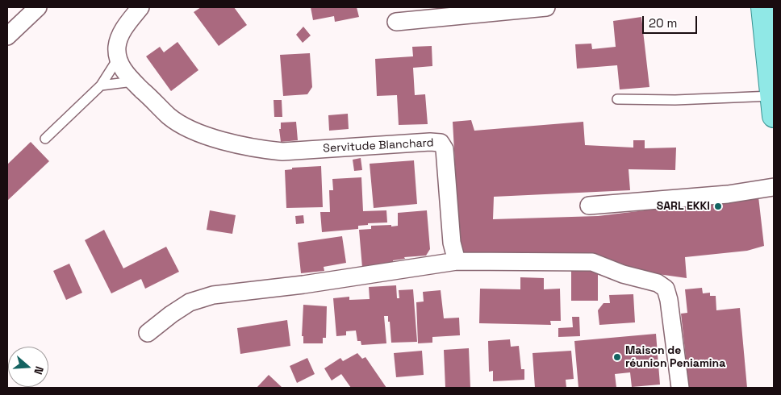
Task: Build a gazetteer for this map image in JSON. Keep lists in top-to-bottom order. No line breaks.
{"streets":{"street":["Servitude Blanchard"]},"places":["SARL EKKI","Maison de réunion Peniamina"],"scale_bar":"20 m","north":"right"}
